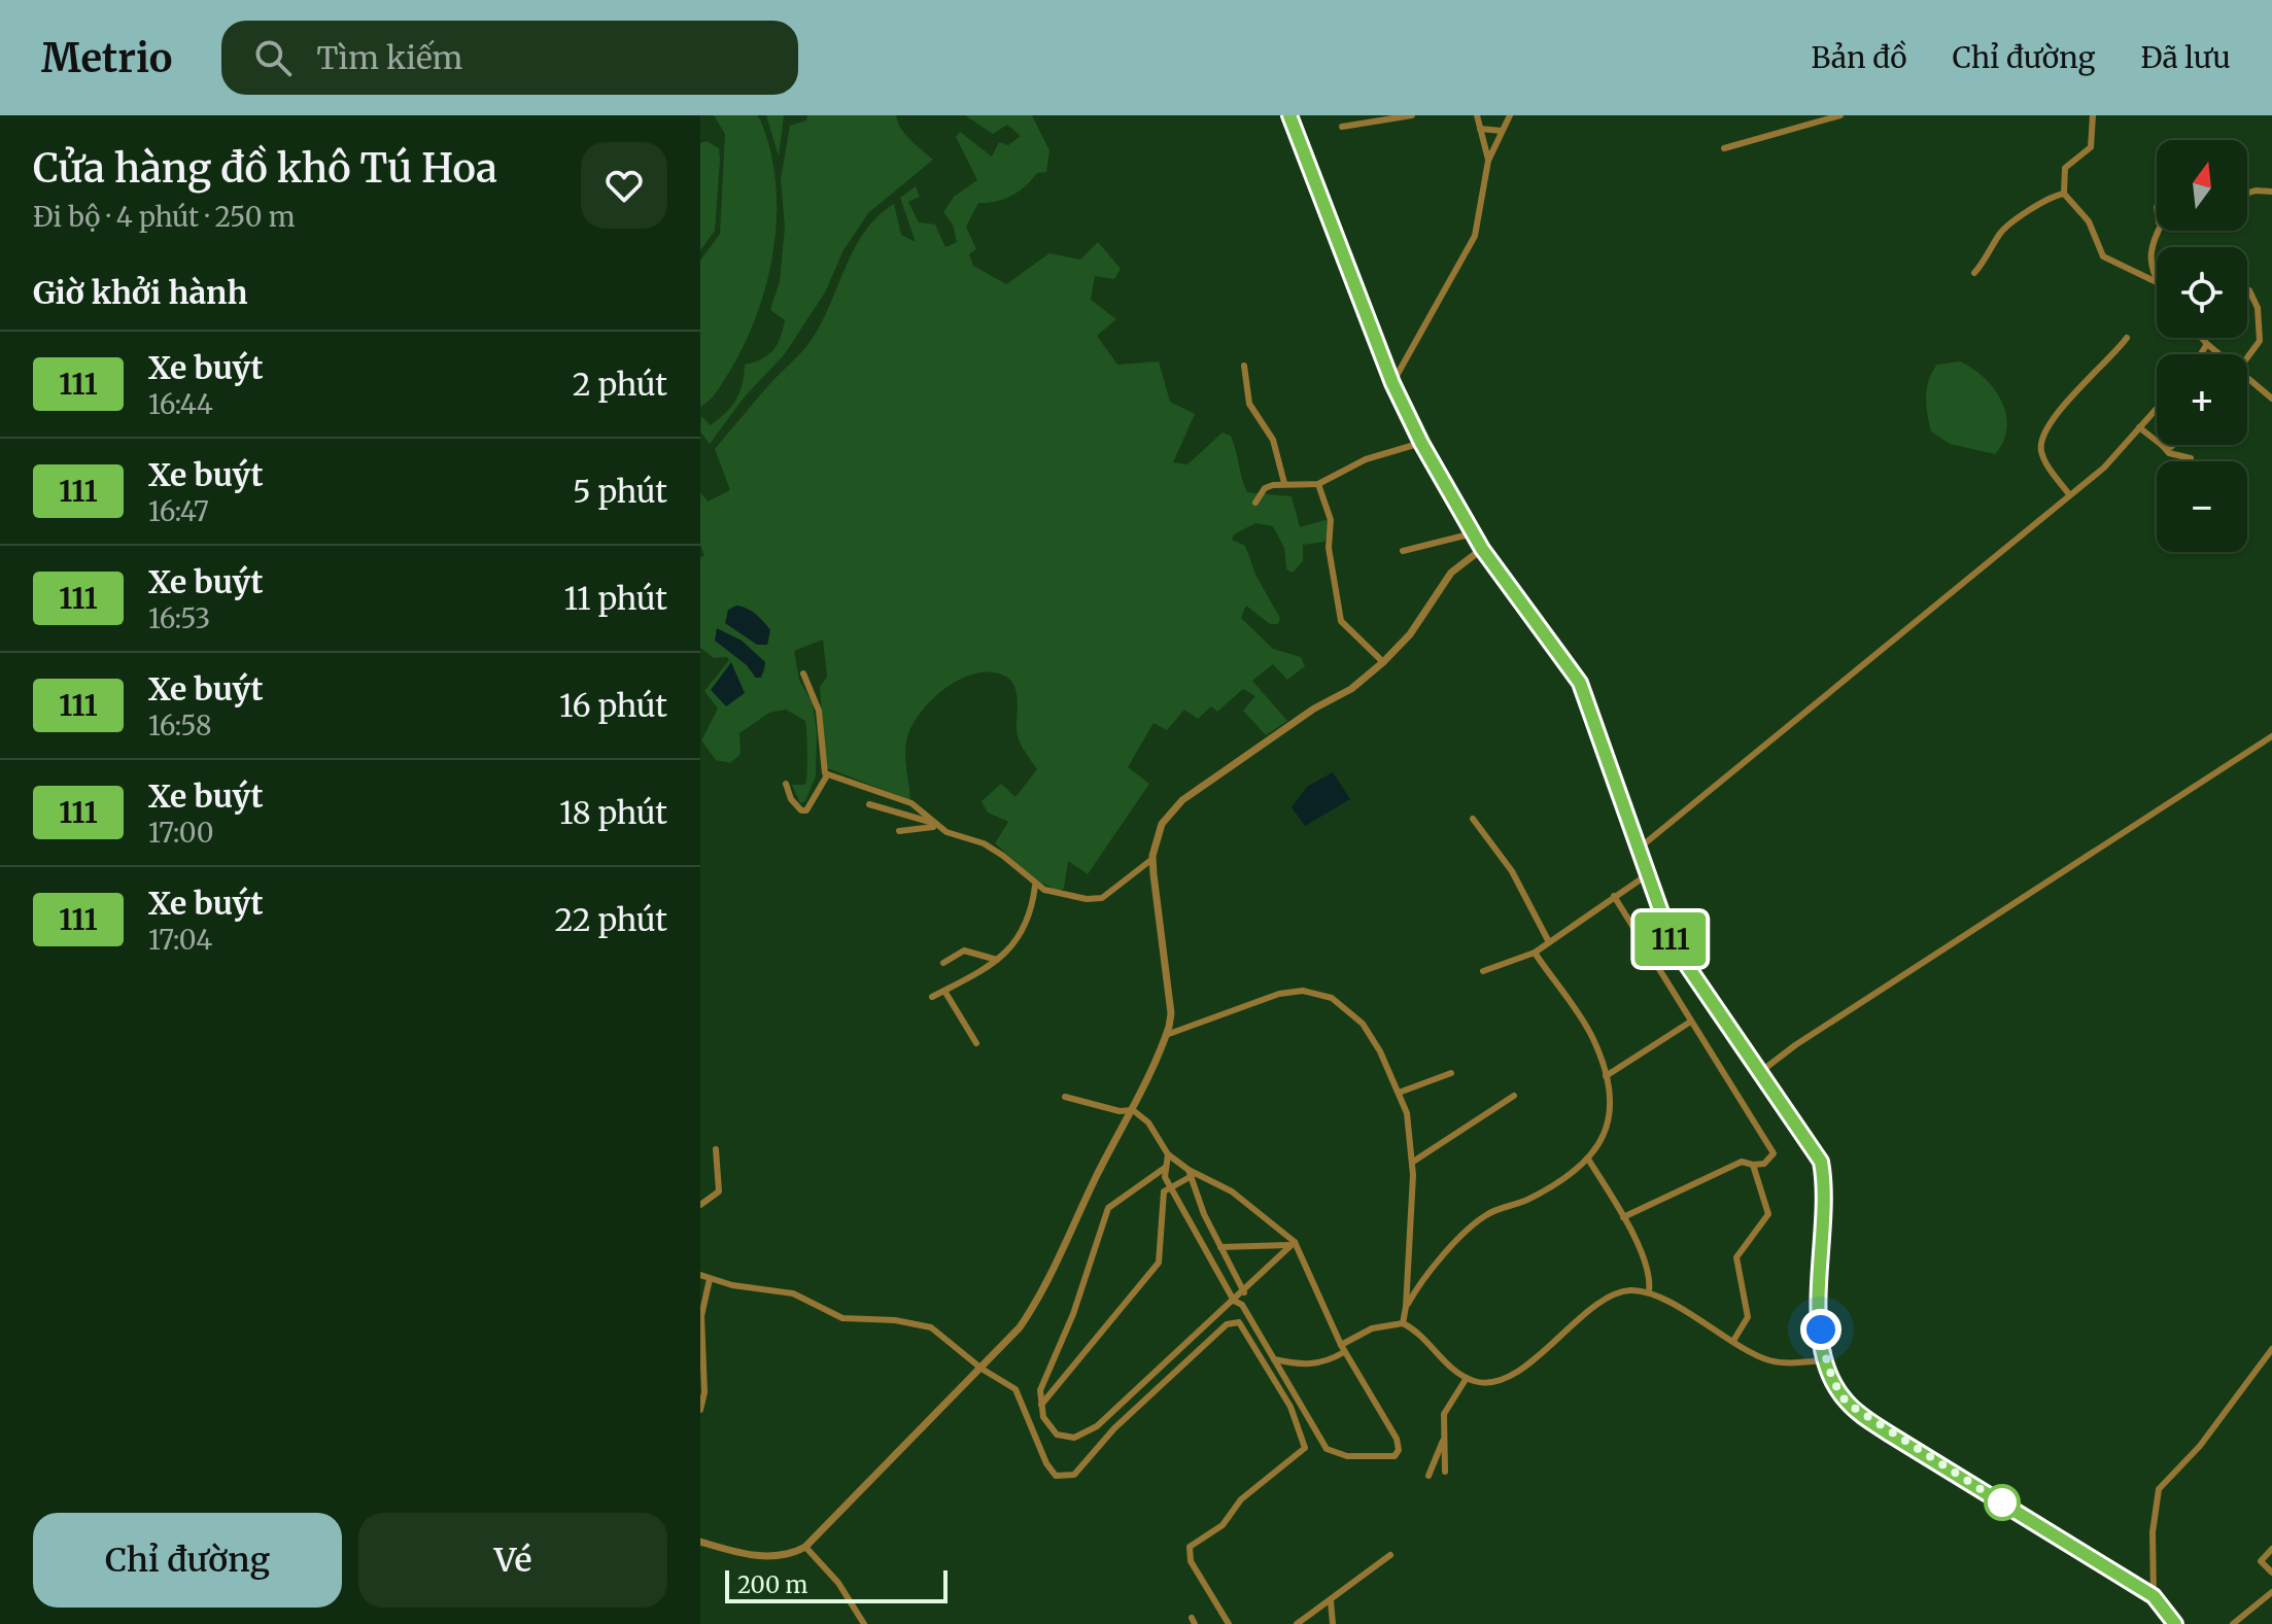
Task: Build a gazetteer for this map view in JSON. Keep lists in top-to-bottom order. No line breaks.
{"lines":["bus line 111"],"scale_bar":"200 m","north":"top","page":{"header":"Metrio","search":"Tìm kiếm","nav":["Bản đồ","Chỉ đường","Đã lưu"],"heading":[["Cửa hàng đồ khô Tú Hoa","Đi bộ · 4 phút · 250 m"],"Giờ khởi hành"],"on_map":"111","map_buttons":["+","−"],"list":[{"mark":"111","name":"Xe buýt","note":"16:44","value":"2 phút"},{"mark":"111","name":"Xe buýt","note":"16:47","value":"5 phút"},{"mark":"111","name":"Xe buýt","note":"16:53","value":"11 phút"},{"mark":"111","name":"Xe buýt","note":"16:58","value":"16 phút"},{"mark":"111","name":"Xe buýt","note":"17:00","value":"18 phút"},{"mark":"111","name":"Xe buýt","note":"17:04","value":"22 phút"}],"buttons":["Chỉ đường","Vé"],"scale":"200 m"}}
